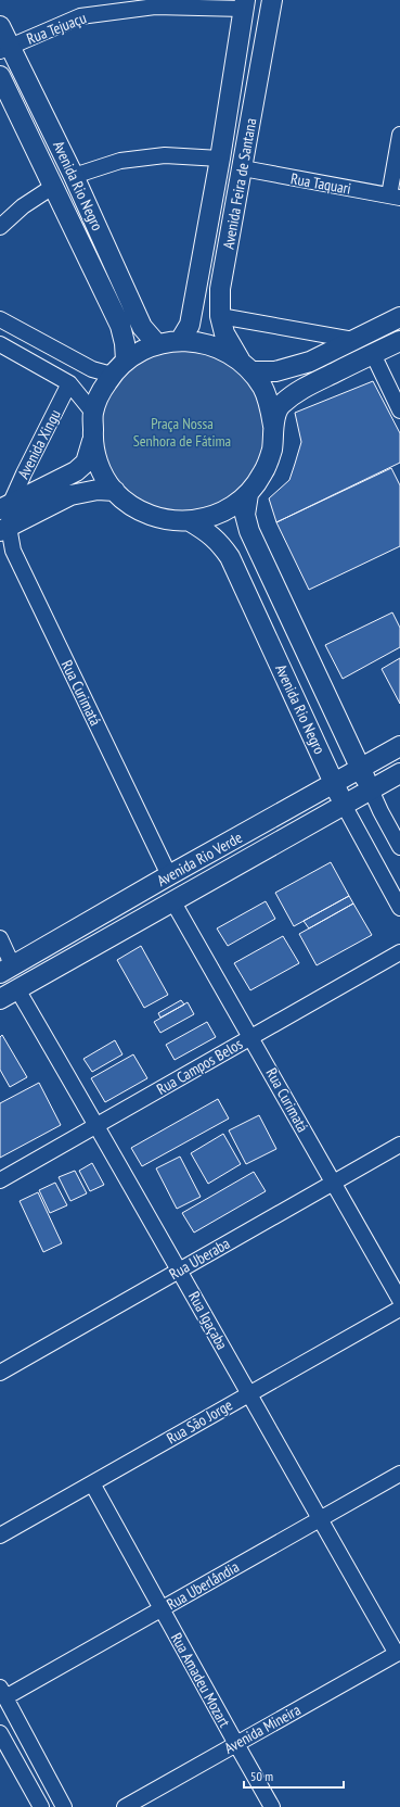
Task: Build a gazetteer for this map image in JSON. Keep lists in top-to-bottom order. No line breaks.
{"streets":{"main road":["Avenida Feira de Santana","Avenida Rio Negro","Avenida Rio Verde"],"street":["Rua Tejuaçu","Rua Taquari","Avenida Xingu","Rua Curimatá","Rua Campos Belos","Rua Uberaba","Rua Igaçaba","Rua São Jorge","Rua Uberlândia","Rua Amadeu Mozart","Avenida Mineira"]},"crossings":[["Rua Tejuaçu","Avenida Feira de Santana"],["Rua Tejuaçu","Avenida Rio Negro"],["Avenida Feira de Santana","Rua Taquari"],["Avenida Rio Negro","Avenida Rio Verde"],["Avenida Xingu","Rua Curimatá"],["Rua Curimatá","Avenida Rio Verde"],["Rua Curimatá","Rua Campos Belos"],["Rua Curimatá","Rua Uberaba"],["Avenida Rio Verde","Rua Igaçaba"],["Rua Campos Belos","Rua Igaçaba"],["Rua Uberaba","Rua Igaçaba"],["Rua Igaçaba","Rua São Jorge"],["Rua Igaçaba","Rua Uberlândia"],["Rua Igaçaba","Avenida Mineira"],["Rua São Jorge","Rua Amadeu Mozart"],["Rua Uberlândia","Rua Amadeu Mozart"],["Rua Amadeu Mozart","Avenida Mineira"]],"parks":["Praça Nossa Senhora de Fátima"],"scale_bar":"50 m"}
